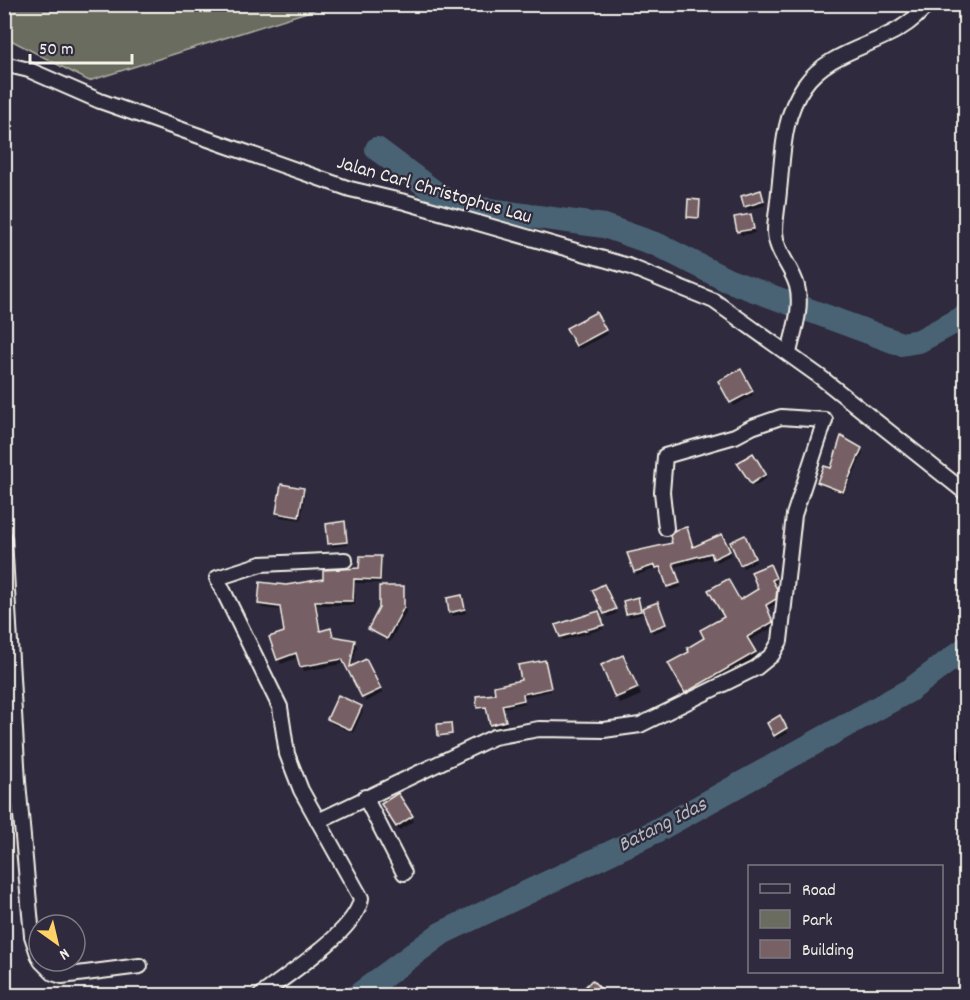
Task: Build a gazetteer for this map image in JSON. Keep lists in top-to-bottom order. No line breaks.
{"streets":{"street":["Jalan Carl Christophus Lau"]},"water":["Batang Idas"],"legend":["Road","Park","Building"],"scale_bar":"50 m","north":"bottom right"}
